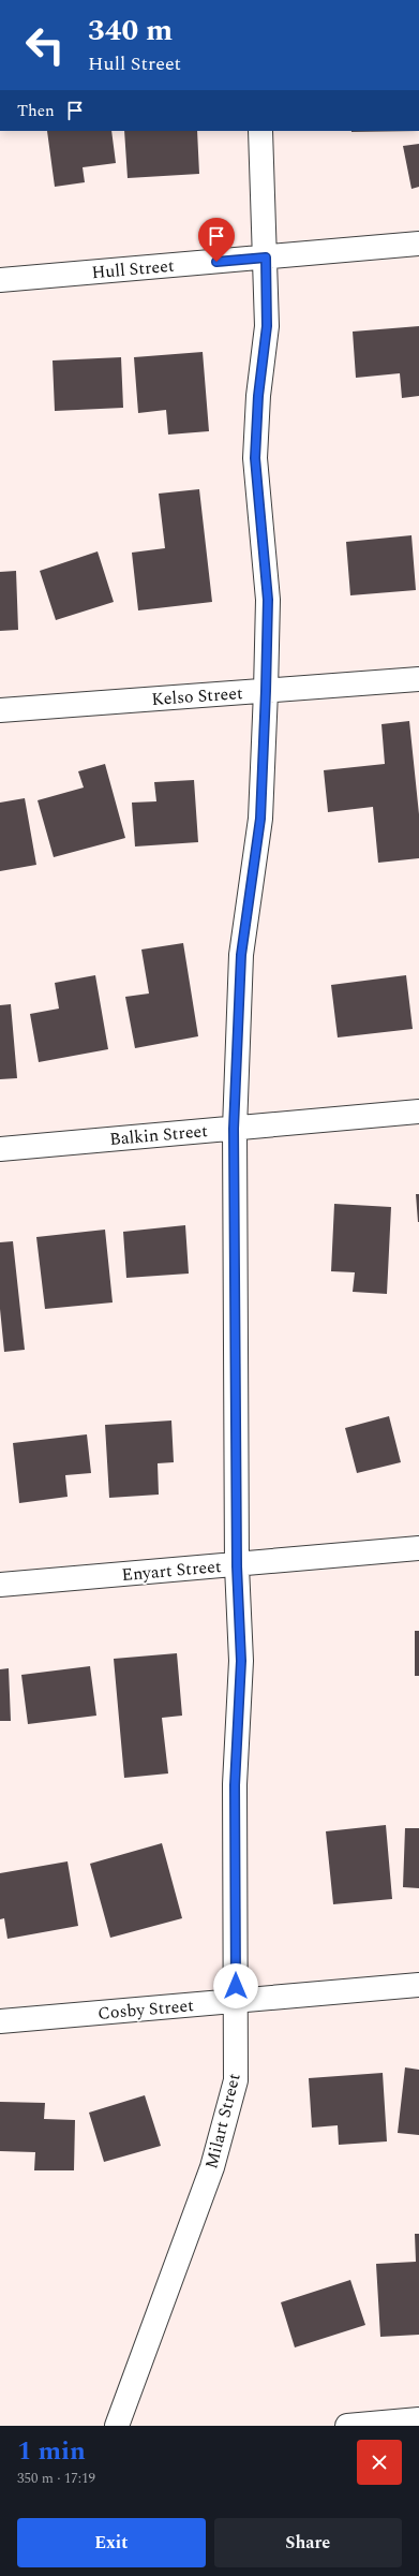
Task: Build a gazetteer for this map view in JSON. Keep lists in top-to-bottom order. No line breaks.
{"streets":{"street":["Hull Street","Kelso Street","Balkin Street","Enyart Street","Cosby Street","Milart Street"]},"crossings":[["Hull Street","Milart Street"],["Kelso Street","Milart Street"],["Balkin Street","Milart Street"],["Enyart Street","Milart Street"],["Cosby Street","Milart Street"]],"page":{"turn":["340 m","Hull Street"],"then":"Then","heading":["1 min","350 m · 17:19"],"buttons":["Exit","Share"]}}
